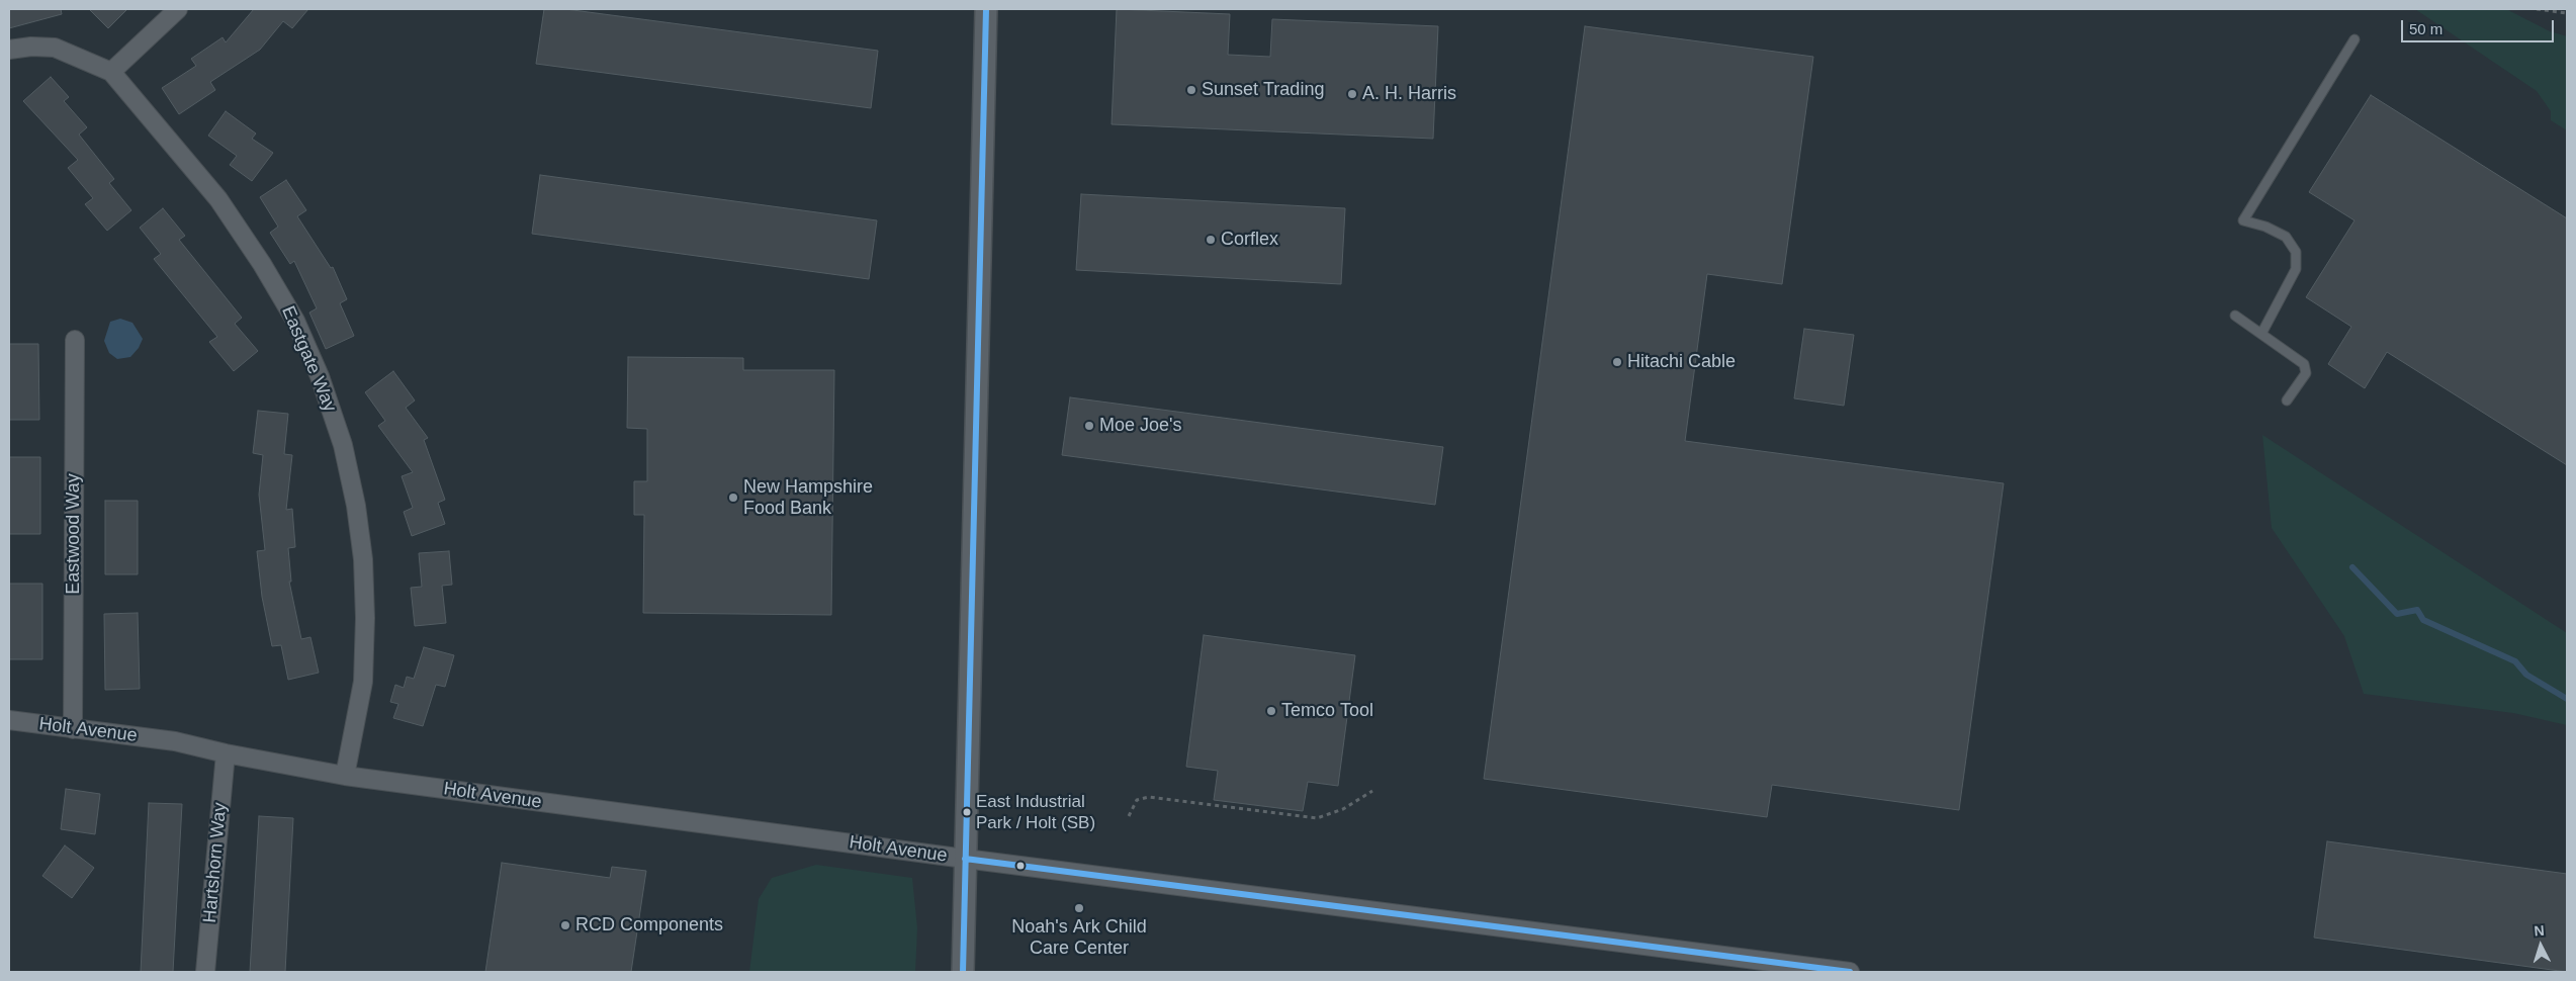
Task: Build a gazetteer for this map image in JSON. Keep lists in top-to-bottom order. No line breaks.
{"streets":{"street":["Eastgate Way","Eastwood Way","Holt Avenue","Hartshorn Way"]},"crossings":[["Eastgate Way","Holt Avenue"],["Eastwood Way","Holt Avenue"],["Holt Avenue","Hartshorn Way"]],"places":["Sunset Trading","A. H. Harris","Corflex","Hitachi Cable","Moe Joe's","New Hampshire Food Bank","Temco Tool","East Industrial Park / Holt (SB)","Noah's Ark Child Care Center","RCD Components"],"scale_bar":"50 m","north":"top"}
